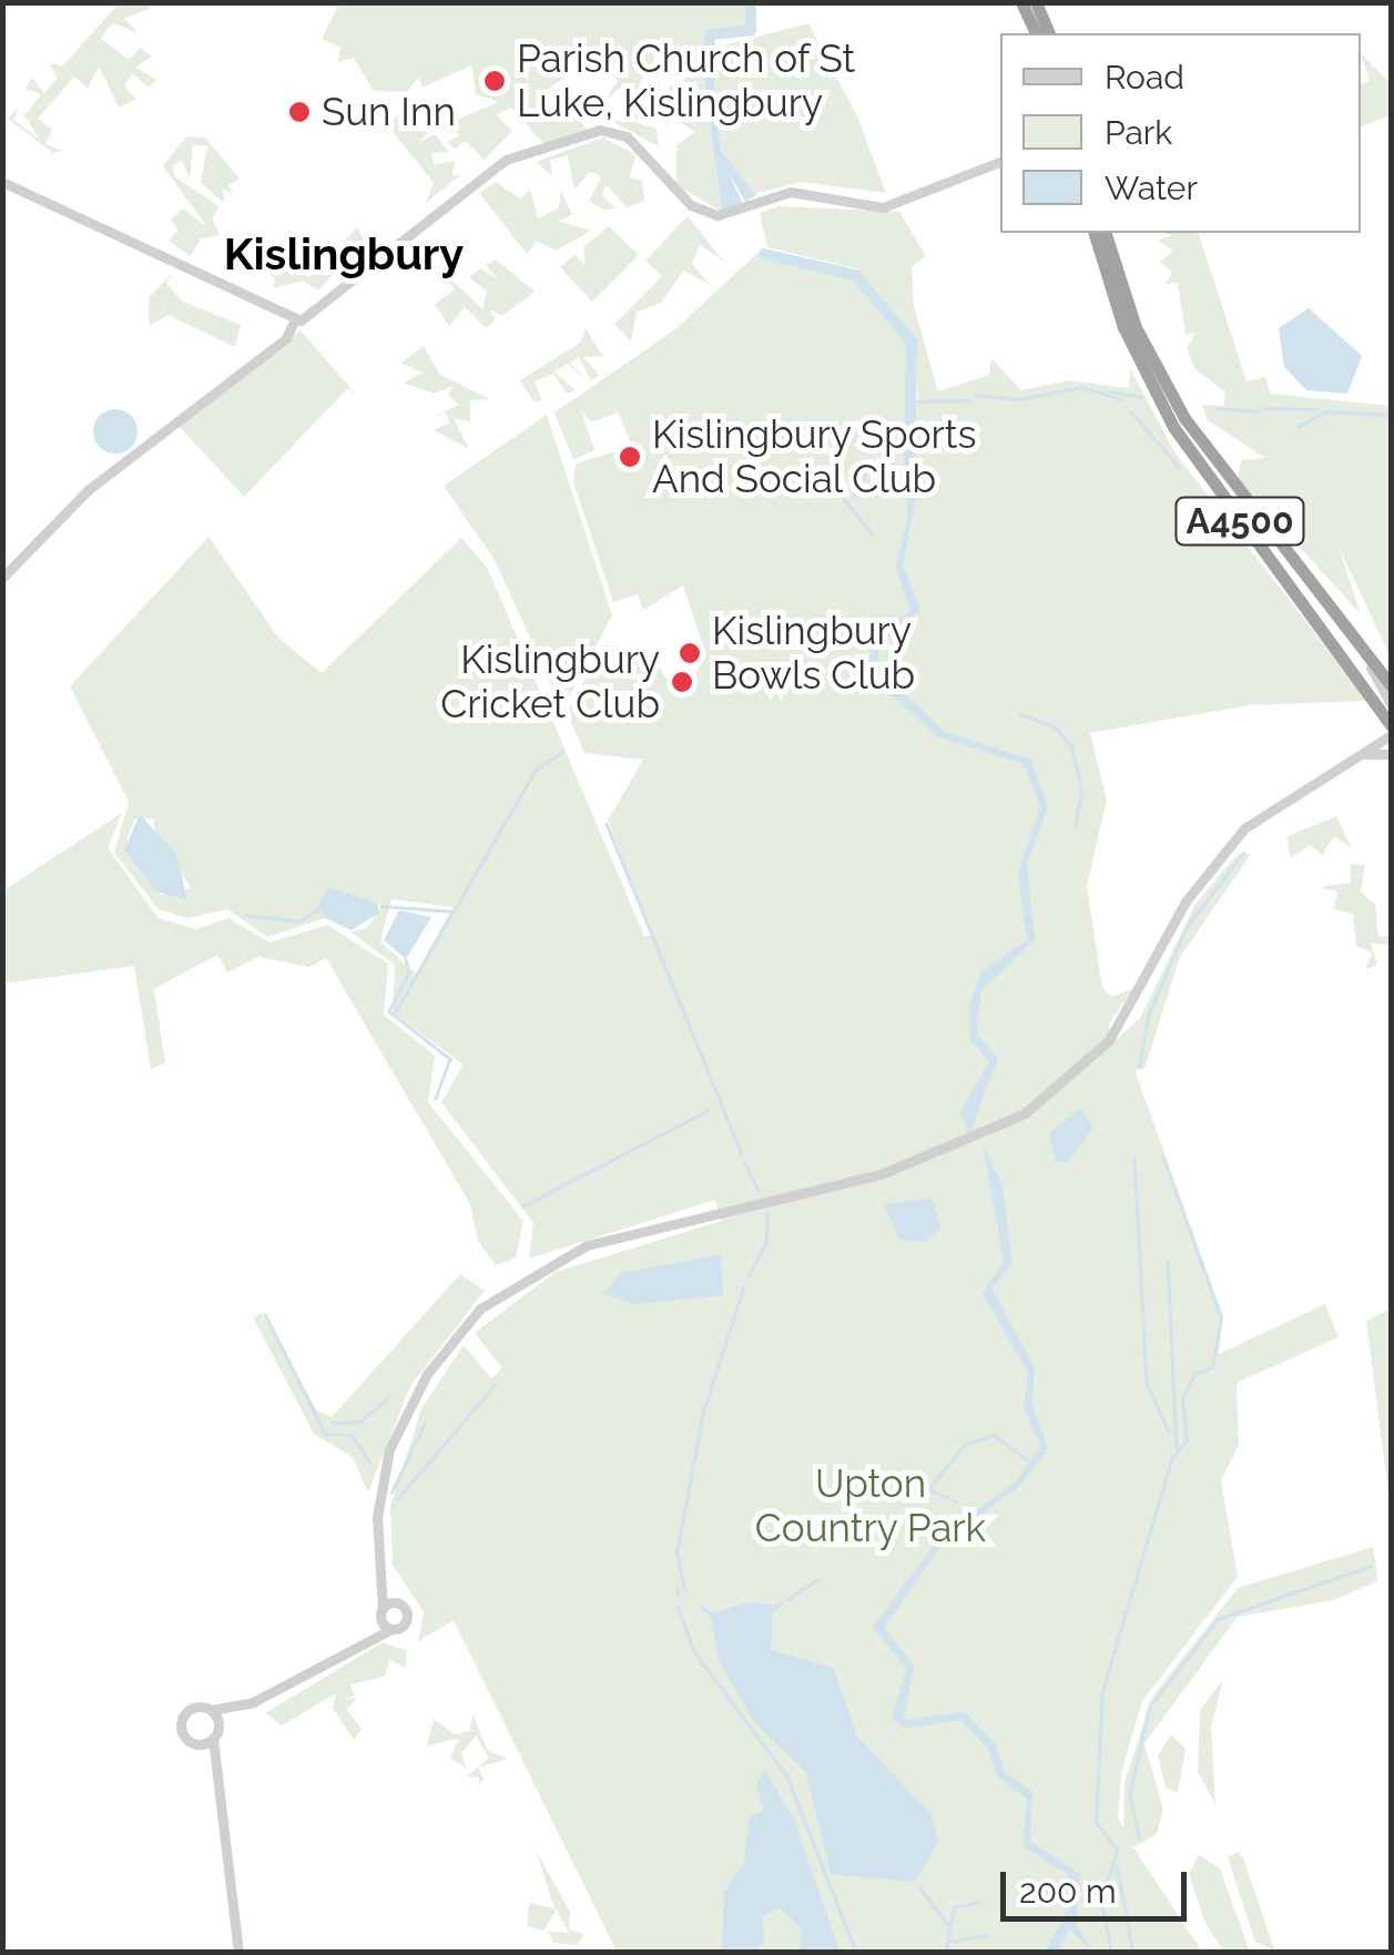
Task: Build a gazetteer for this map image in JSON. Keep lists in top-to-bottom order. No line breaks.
{"streets":{"highway":["A4500"]},"districts":["Kislingbury"],"parks":["Upton Country Park"],"places":["Parish Church of St Luke, Kislingbury","Sun Inn","Kislingbury Sports And Social Club","Kislingbury Bowls Club","Kislingbury Cricket Club"],"legend":["Road","Park","Water"],"scale_bar":"200 m"}
